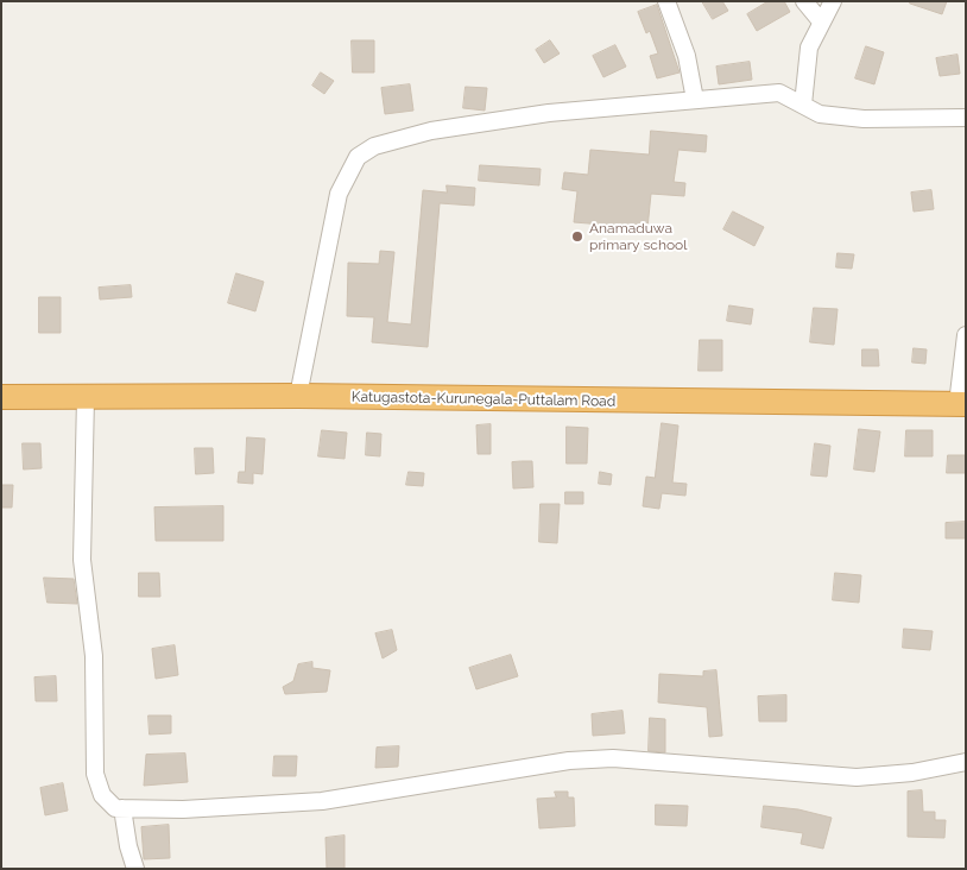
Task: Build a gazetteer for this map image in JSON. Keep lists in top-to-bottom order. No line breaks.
{"streets":{"highway":["Katugastota-Kurunegala-Puttalam Road"]},"places":["Anamaduwa primary school"]}
